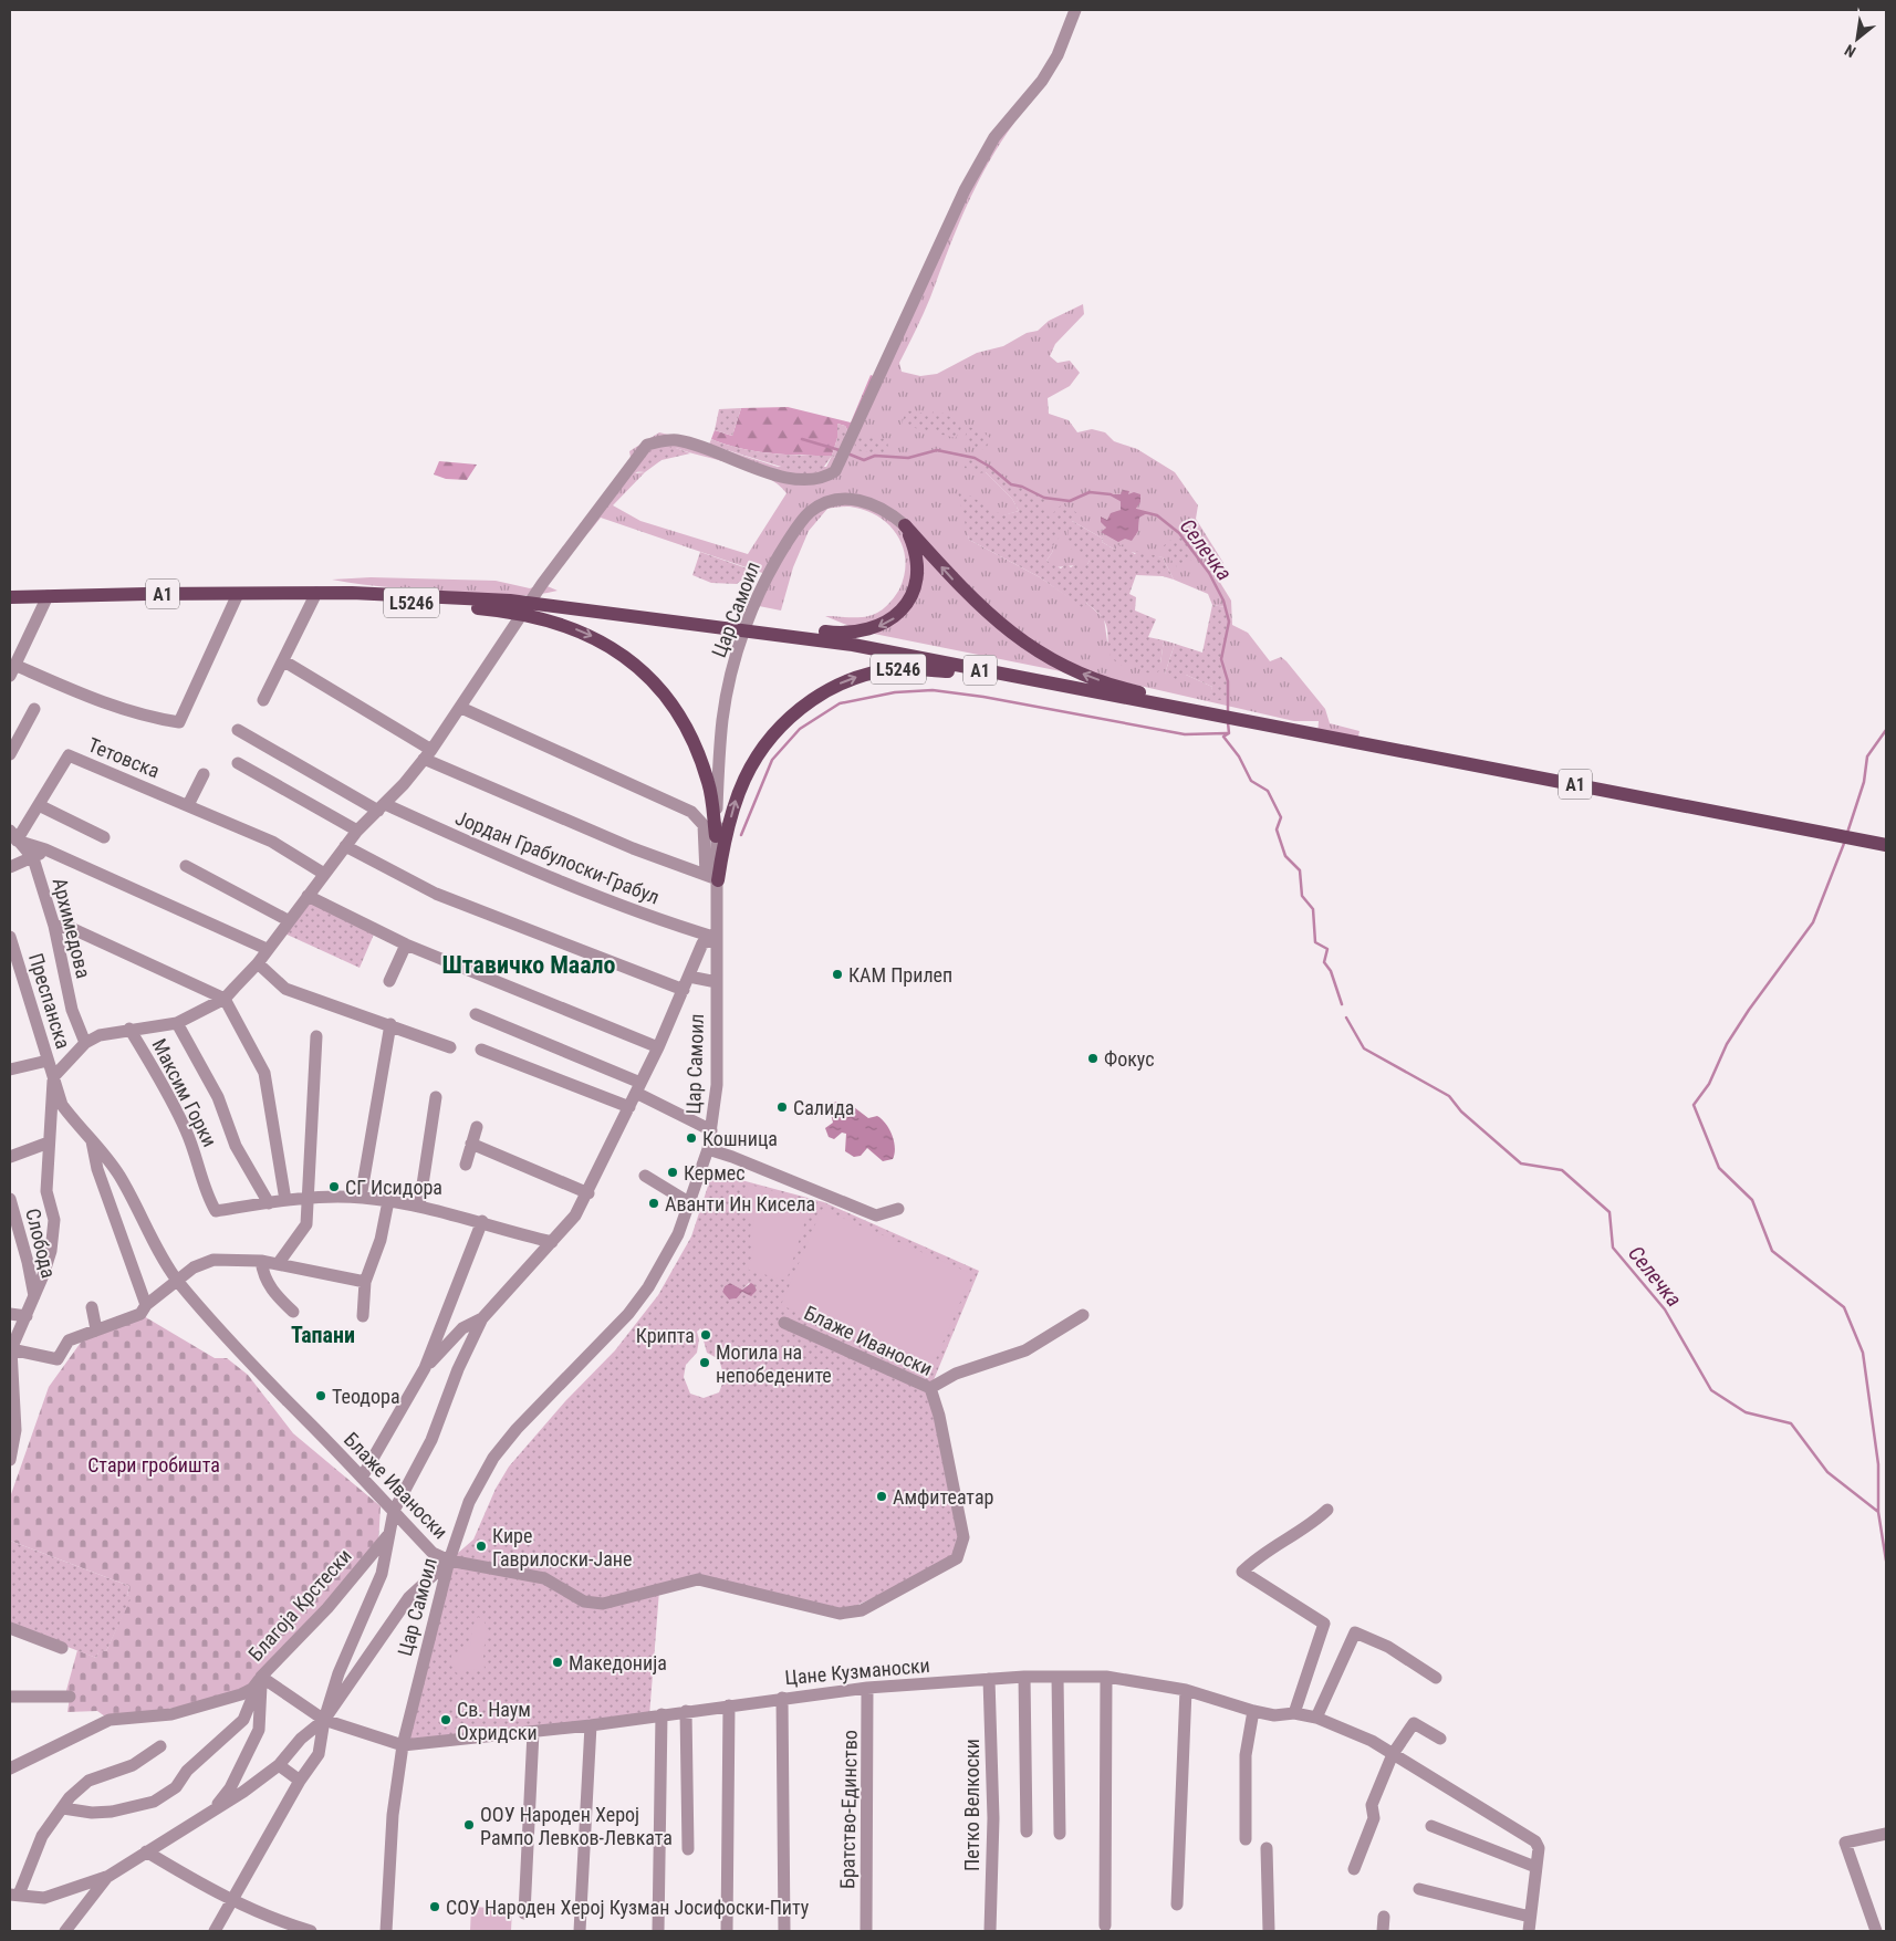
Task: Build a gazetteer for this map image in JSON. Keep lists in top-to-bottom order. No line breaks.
{"streets":{"main road":["A1","L5246"],"street":["Цар Самоил","Тетовска","Јордан Грабулоски-Грабул","Архимедова","Преспанска","Максим Горки","Слобода","Блаже Иваноски","Благоја Крстески","Цане Кузманоски","Петко Велкоски","Братство-Единство"]},"crossings":[["A1","L5246"],["L5246","Цар Самоил"],["L5246","Јордан Грабулоски-Грабул"],["Цар Самоил","Јордан Грабулоски-Грабул"],["Цар Самоил","Блаже Иваноски"],["Цар Самоил","Цане Кузманоски"],["Тетовска","Архимедова"],["Преспанска","Блаже Иваноски"],["Благоја Крстески","Цане Кузманоски"],["Цане Кузманоски","Петко Велкоски"],["Цане Кузманоски","Братство-Единство"]],"districts":["Штавичко Маало","Тапани"],"water":["Селечка"],"parks":["Стари гробишта"],"places":["КАМ Прилеп","Фокус","Салида","Кошница","Кермес","СГ Исидора","Аванти Ин Кисела","Крипта","Могила на непобедените","Теодора","Амфитеатар","Кире Гаврилоски-Јане","Македонија","Св. Наум Охридски","ООУ Народен Херој Рампо Левков-Левката","СОУ Народен Херој Кузман Јосифоски-Питу"],"north":"bottom left"}
